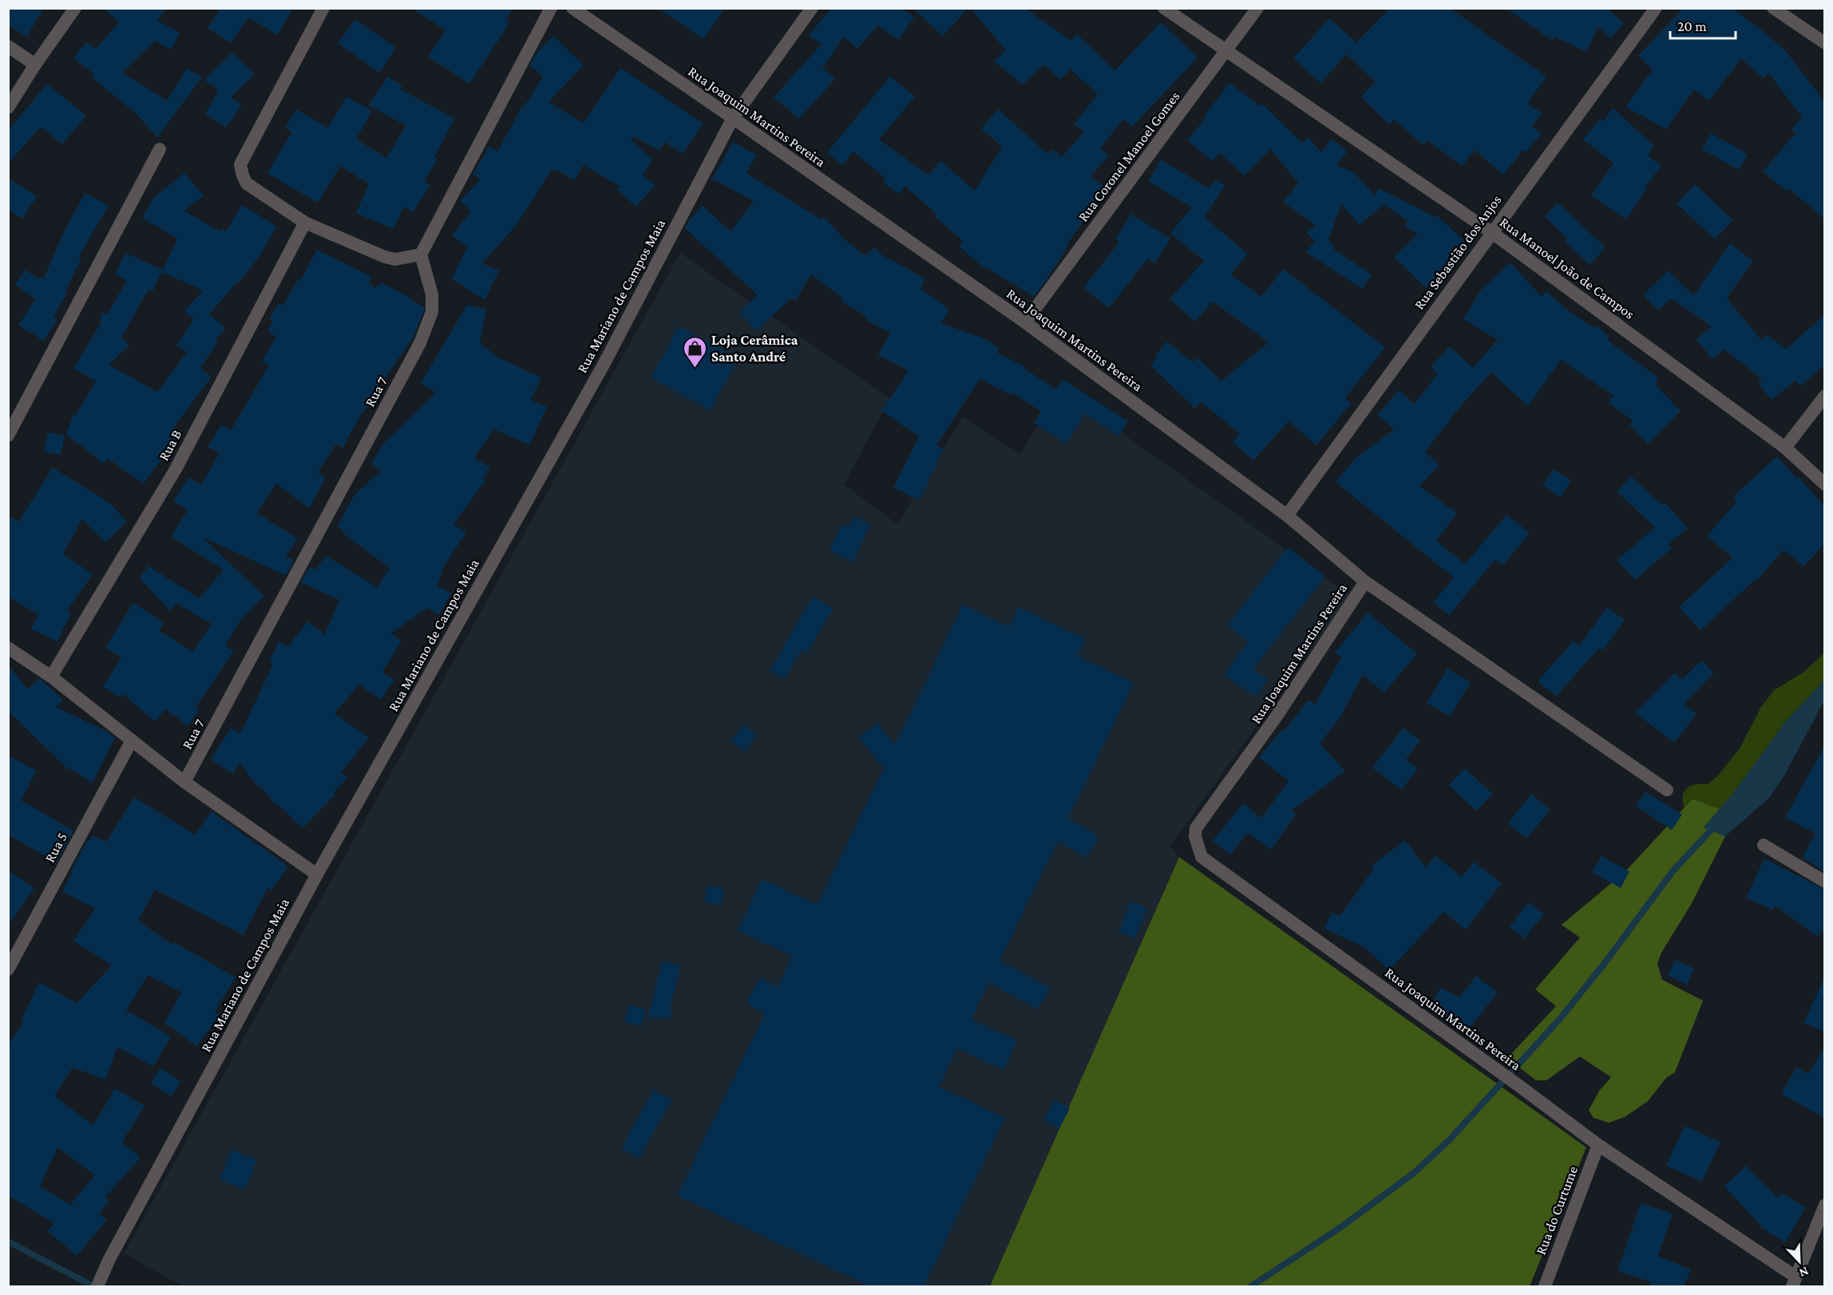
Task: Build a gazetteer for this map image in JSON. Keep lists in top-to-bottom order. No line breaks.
{"streets":{"street":["Rua Joaquim Martins Pereira","Rua Coronel Manoel Gomes","Rua Sebastião dos Anjos","Rua Manoel João de Campos","Rua Mariano de Campos Maia","Rua 7","Rua B","Rua 5","Rua do Curtume"]},"crossings":[["Rua Joaquim Martins Pereira","Rua Coronel Manoel Gomes"],["Rua Joaquim Martins Pereira","Rua Sebastião dos Anjos"],["Rua Joaquim Martins Pereira","Rua Mariano de Campos Maia"],["Rua Joaquim Martins Pereira","Rua do Curtume"],["Rua Coronel Manoel Gomes","Rua Manoel João de Campos"],["Rua Sebastião dos Anjos","Rua Manoel João de Campos"]],"places":{"shop":["Loja Cerâmica Santo André"]},"scale_bar":"20 m","north":"bottom right"}
